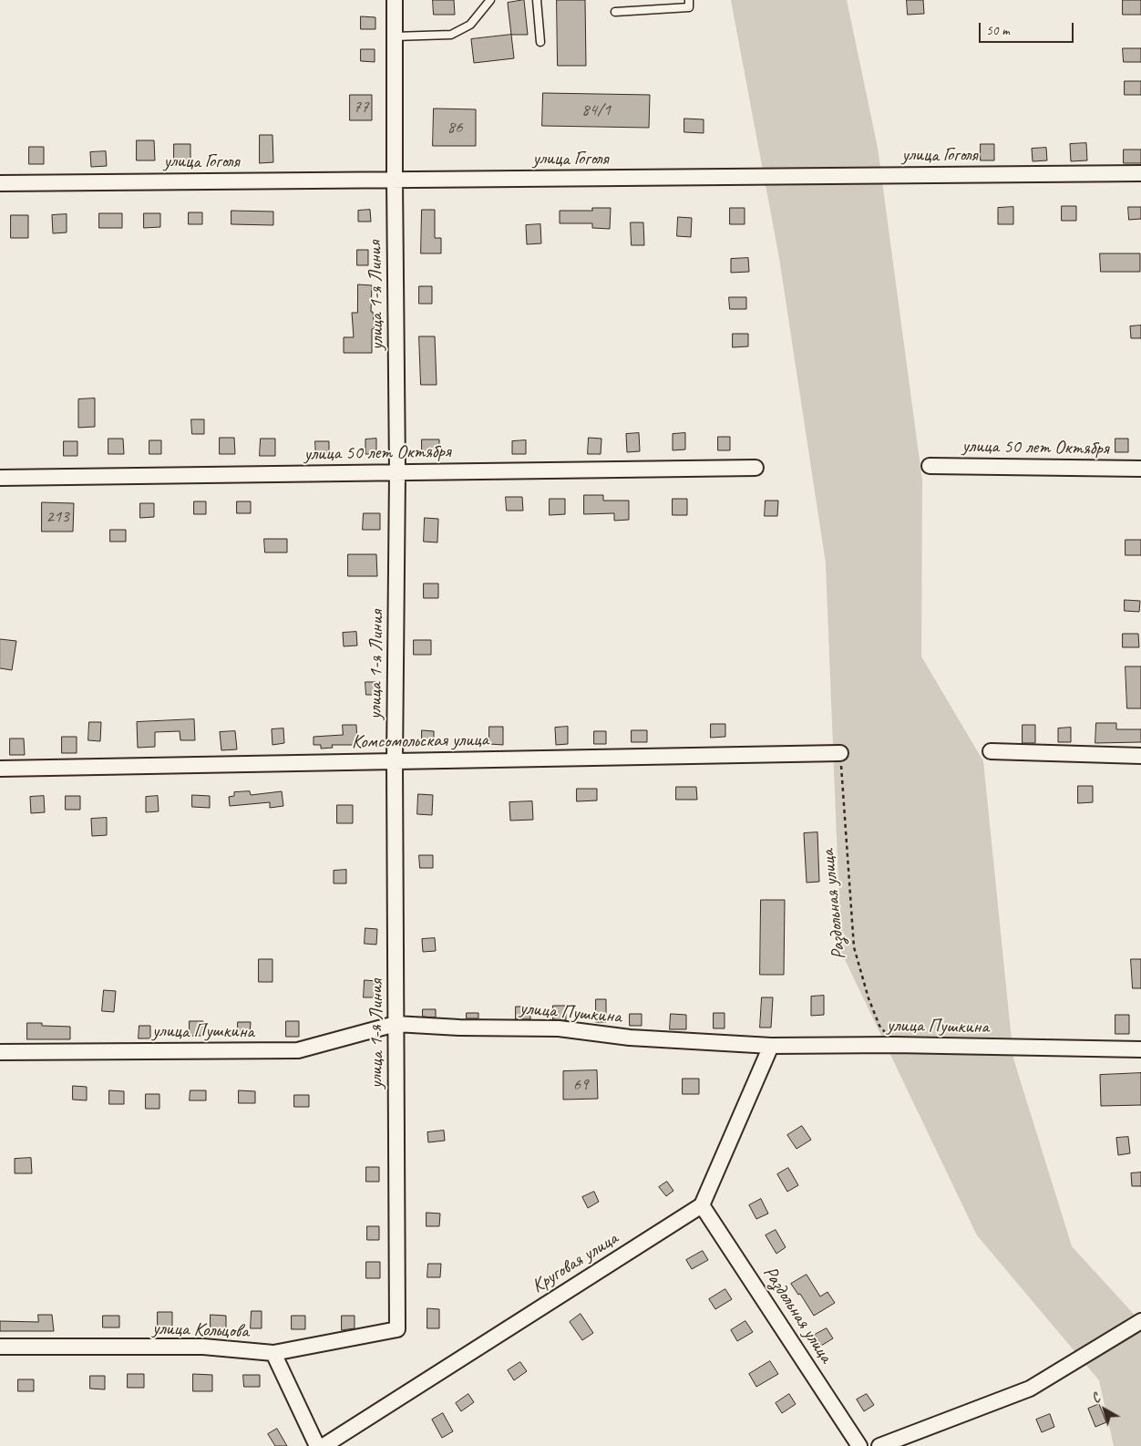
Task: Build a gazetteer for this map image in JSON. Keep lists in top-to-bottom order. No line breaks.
{"streets":{"street":["улица Гоголя","улица 1-я Линия","улица 50 лет Октября","Комсомольская улица","Раздольная улица","улица Пушкина","Круговая улица","улица Кольцова"]},"crossings":[["улица Гоголя","улица 1-я Линия"],["улица 1-я Линия","улица 50 лет Октября"],["улица 1-я Линия","Комсомольская улица"],["улица 1-я Линия","улица Пушкина"],["улица 1-я Линия","улица Кольцова"],["Комсомольская улица","Раздольная улица"],["Раздольная улица","улица Пушкина"],["Раздольная улица","Круговая улица"]],"house_numbers":["77","84/1","86","213","69"],"scale_bar":"50 m","north":"top left"}
